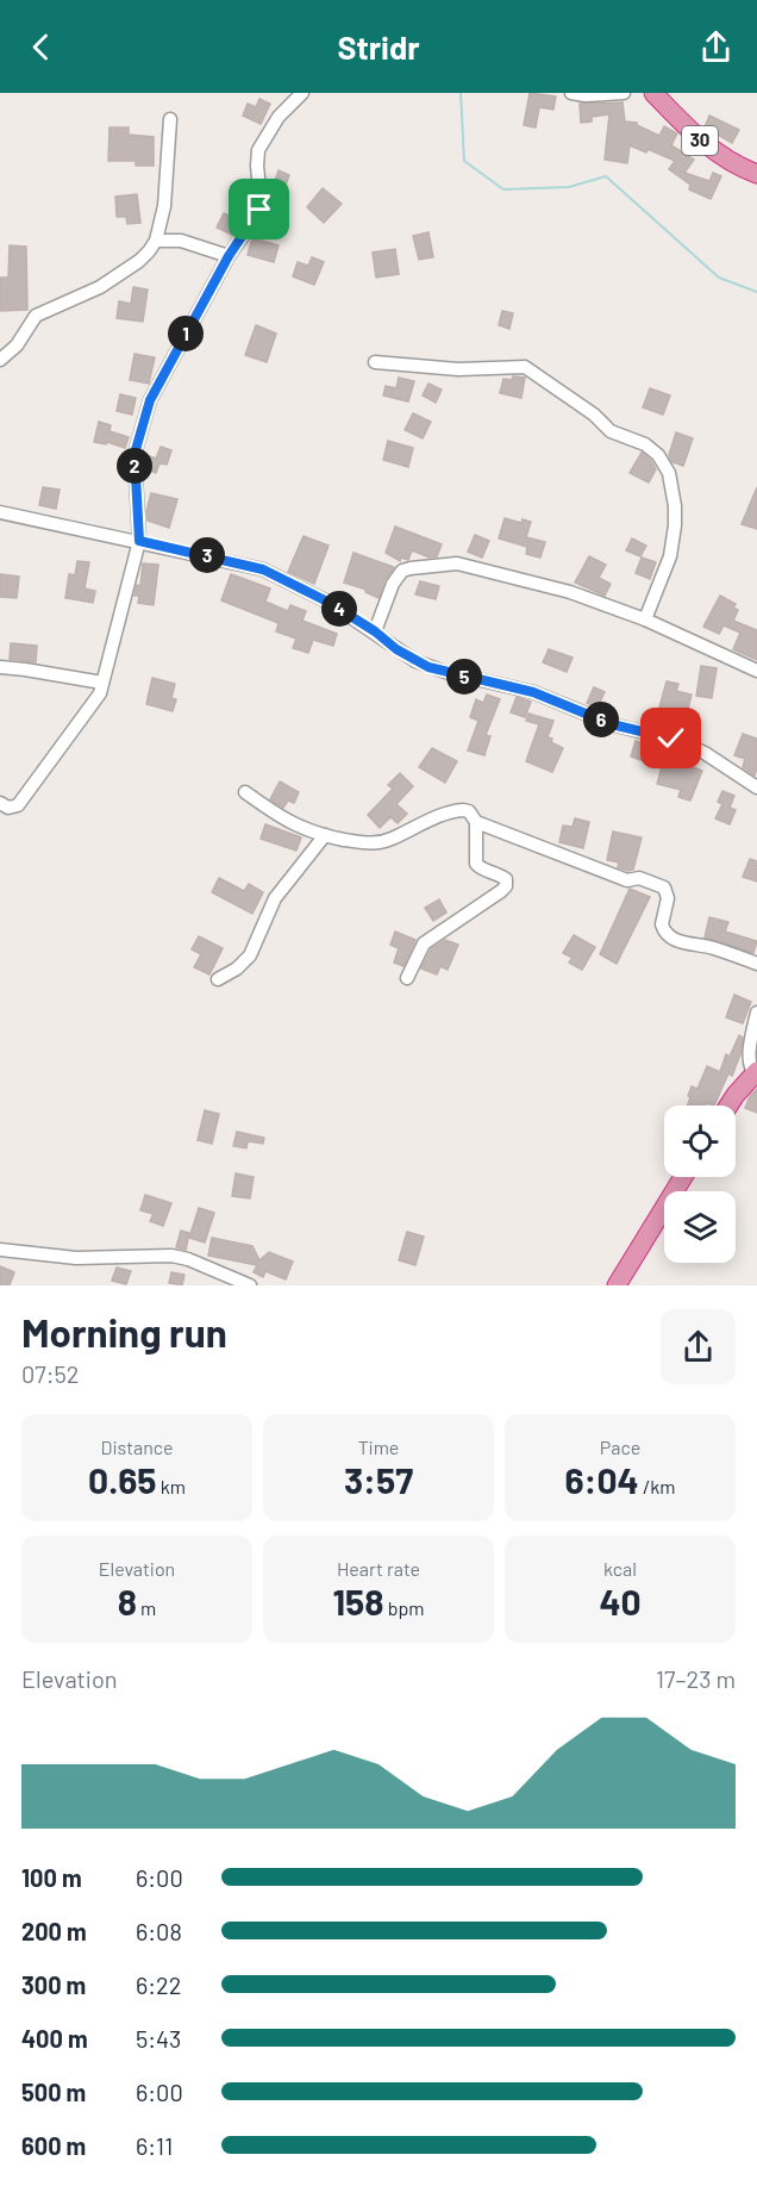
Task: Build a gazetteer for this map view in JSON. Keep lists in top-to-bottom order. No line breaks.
{"streets":{"highway":["30"]},"page":{"header":"Stridr","pins":["1","2","3","4","5","6"],"heading":["Morning run","07:52"],"stats":[["Distance","0.65 km"],["Time","3:57"],["Pace","6:04 /km"],["Elevation","8 m"],["Heart rate","158 bpm"],["kcal","40"]],"chart":["Elevation","17–23 m"],"list":[{"name":"100 m","note":"6:00"},{"name":"200 m","note":"6:08"},{"name":"300 m","note":"6:22"},{"name":"400 m","note":"5:43"},{"name":"500 m","note":"6:00"},{"name":"600 m","note":"6:11"}]}}
